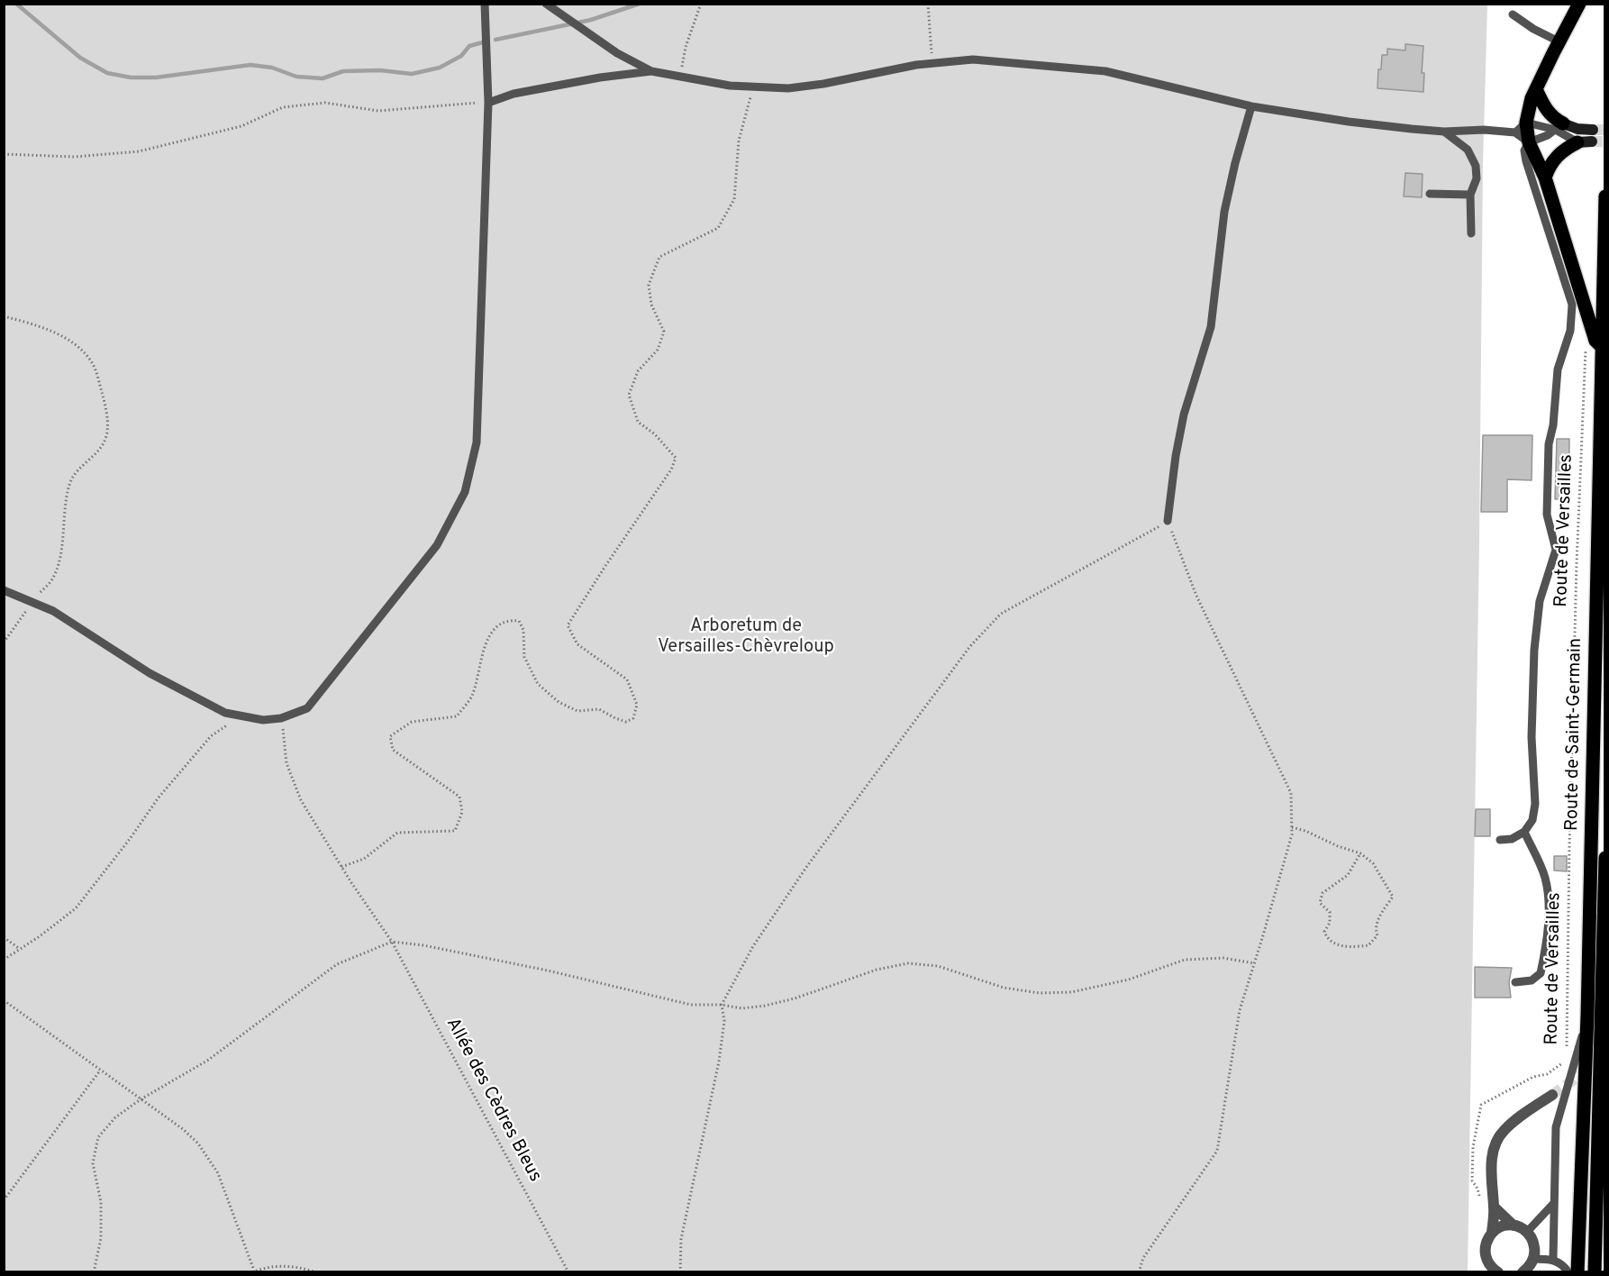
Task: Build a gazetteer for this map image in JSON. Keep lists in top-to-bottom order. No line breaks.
{"streets":{"main road":["Route de Saint-Germain"],"path":["Route de Versailles","Allée des Cèdres Bleus"]},"parks":["Arboretum de Versailles-Chèvreloup"]}
